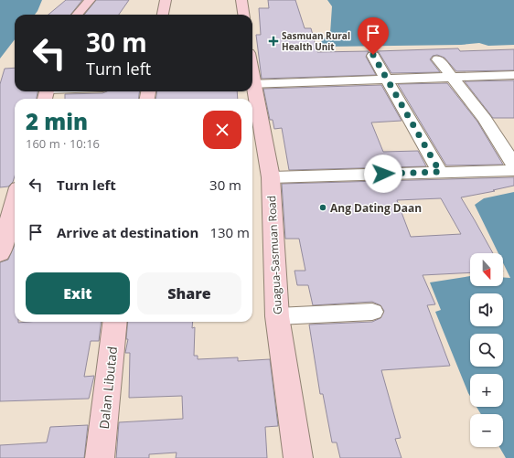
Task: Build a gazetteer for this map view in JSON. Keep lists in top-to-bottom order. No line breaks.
{"streets":{"main road":["Guagua-Sasmuan Road","Dalan Libutad"]},"places":{"health":["Sasmuan Rural Health Unit"],"other":["Ang Dating Daan"]},"north":"bottom","page":{"turn":["30 m","Turn left"],"heading":["2 min","160 m · 10:16"],"list":[{"name":"Turn left","value":"30 m"},{"name":"Arrive at destination","value":"130 m"}],"map_buttons":["+","−"],"buttons":["Exit","Share"]}}
